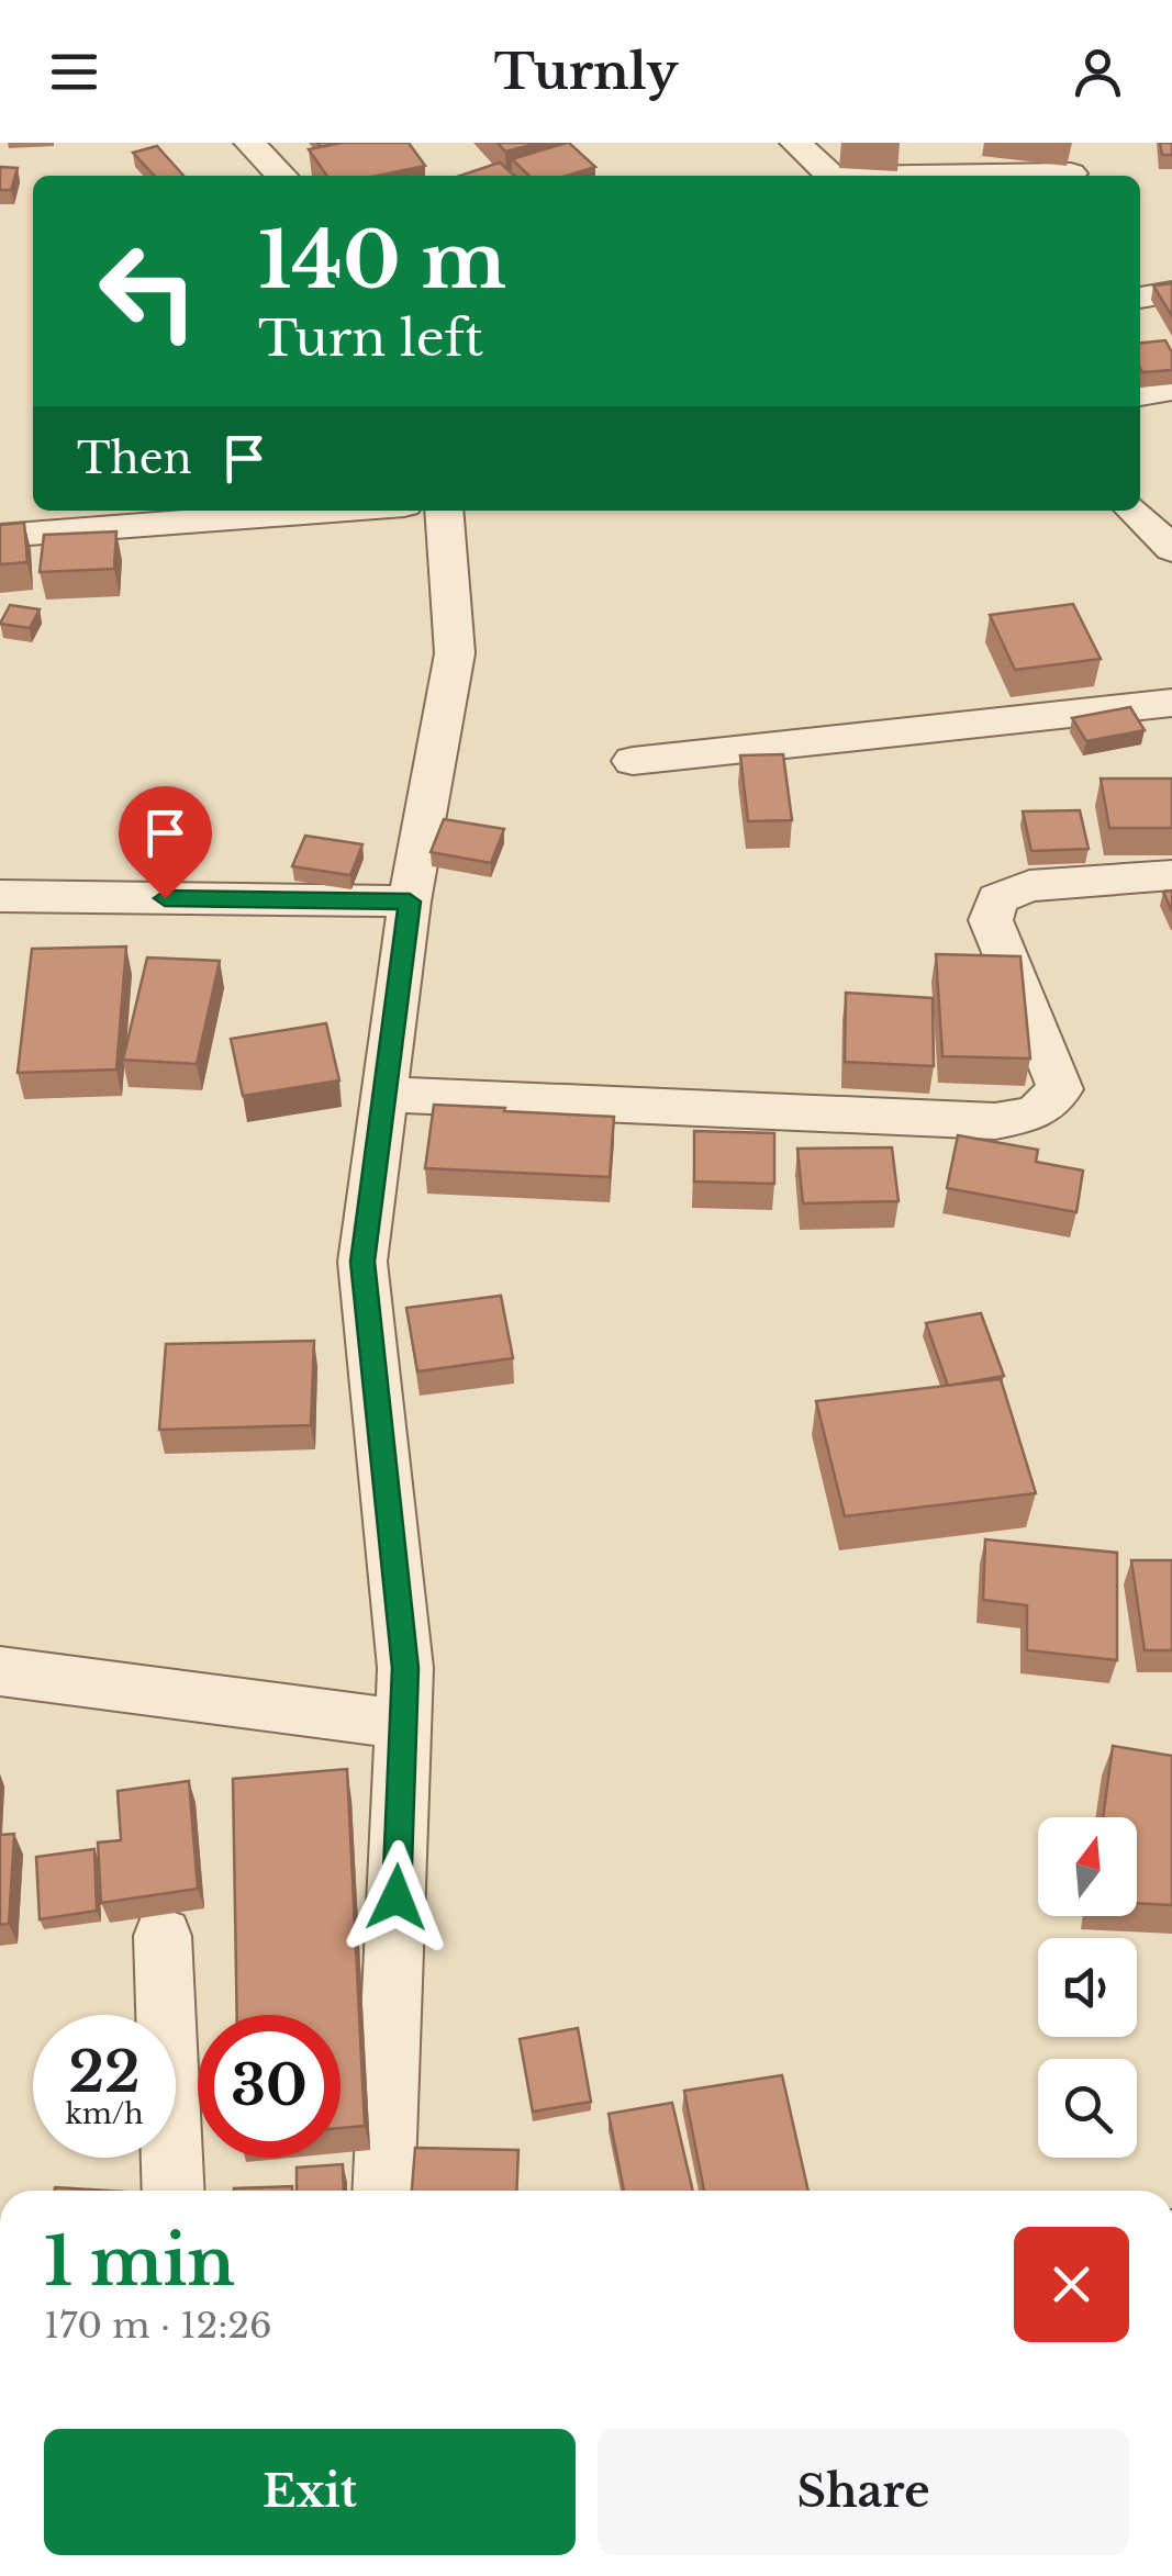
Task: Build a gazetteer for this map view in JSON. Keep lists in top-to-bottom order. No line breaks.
{"north":"top","page":{"header":"Turnly","turn":["140 m","Turn left"],"then":"Then","speed":"22 km/h","limit":"30","heading":["1 min","170 m · 12:26"],"buttons":["Exit","Share"]}}
